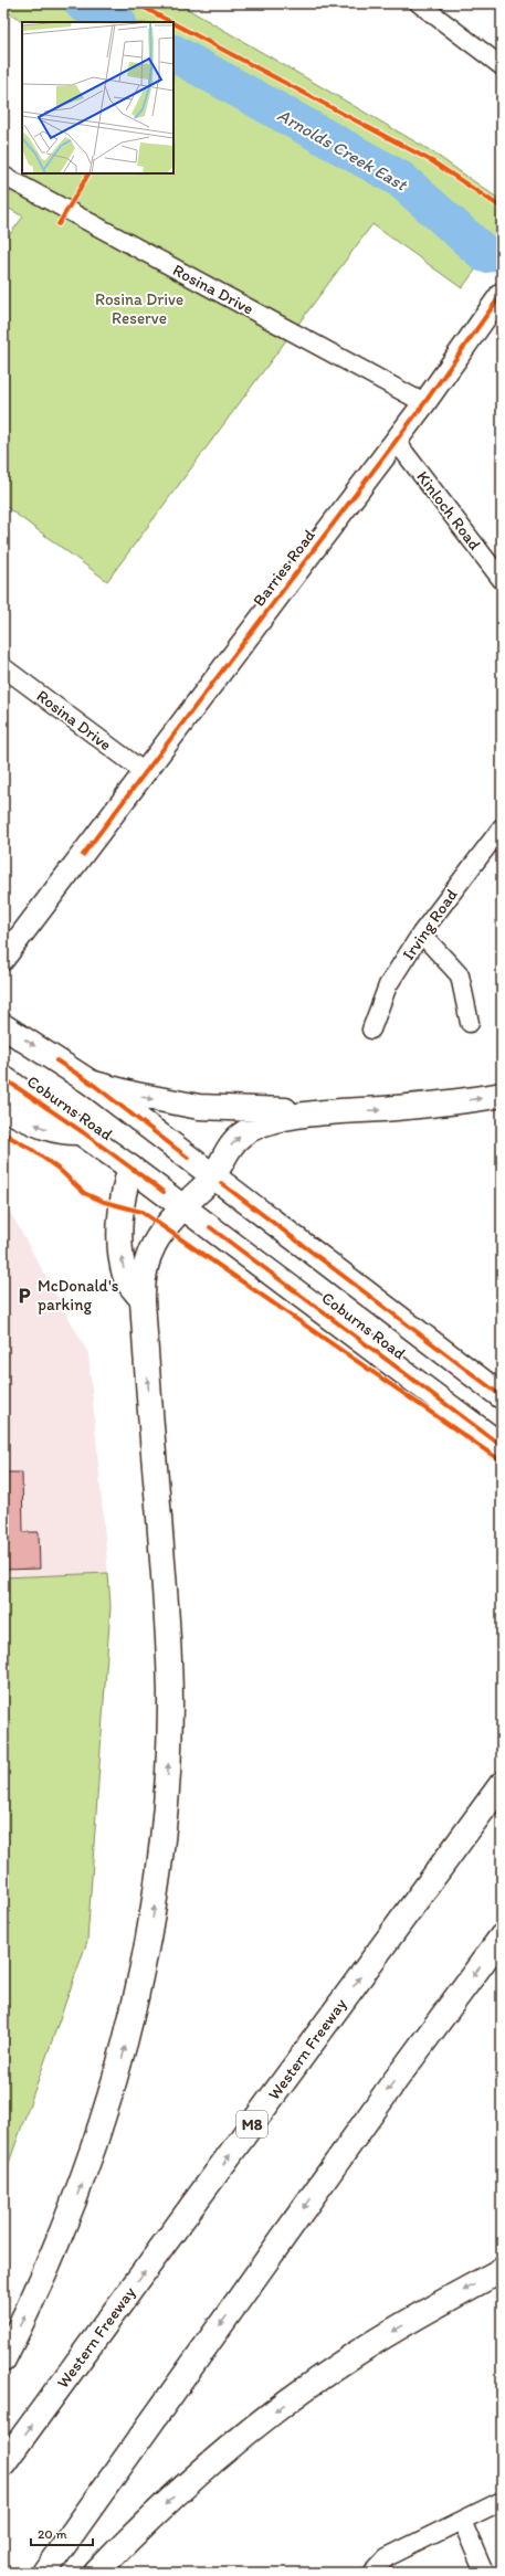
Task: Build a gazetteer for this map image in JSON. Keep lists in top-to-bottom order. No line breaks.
{"streets":{"main road":["Coburns Road","Western Freeway","M8"],"street":["Rosina Drive","Kinloch Road","Barries Road","Irving Road"]},"crossings":[["Rosina Drive","Barries Road"],["Kinloch Road","Barries Road"]],"water":["Arnolds Creek East"],"parks":["Rosina Drive Reserve"],"places":{"parking":["McDonald's parking"]},"scale_bar":"20 m"}
